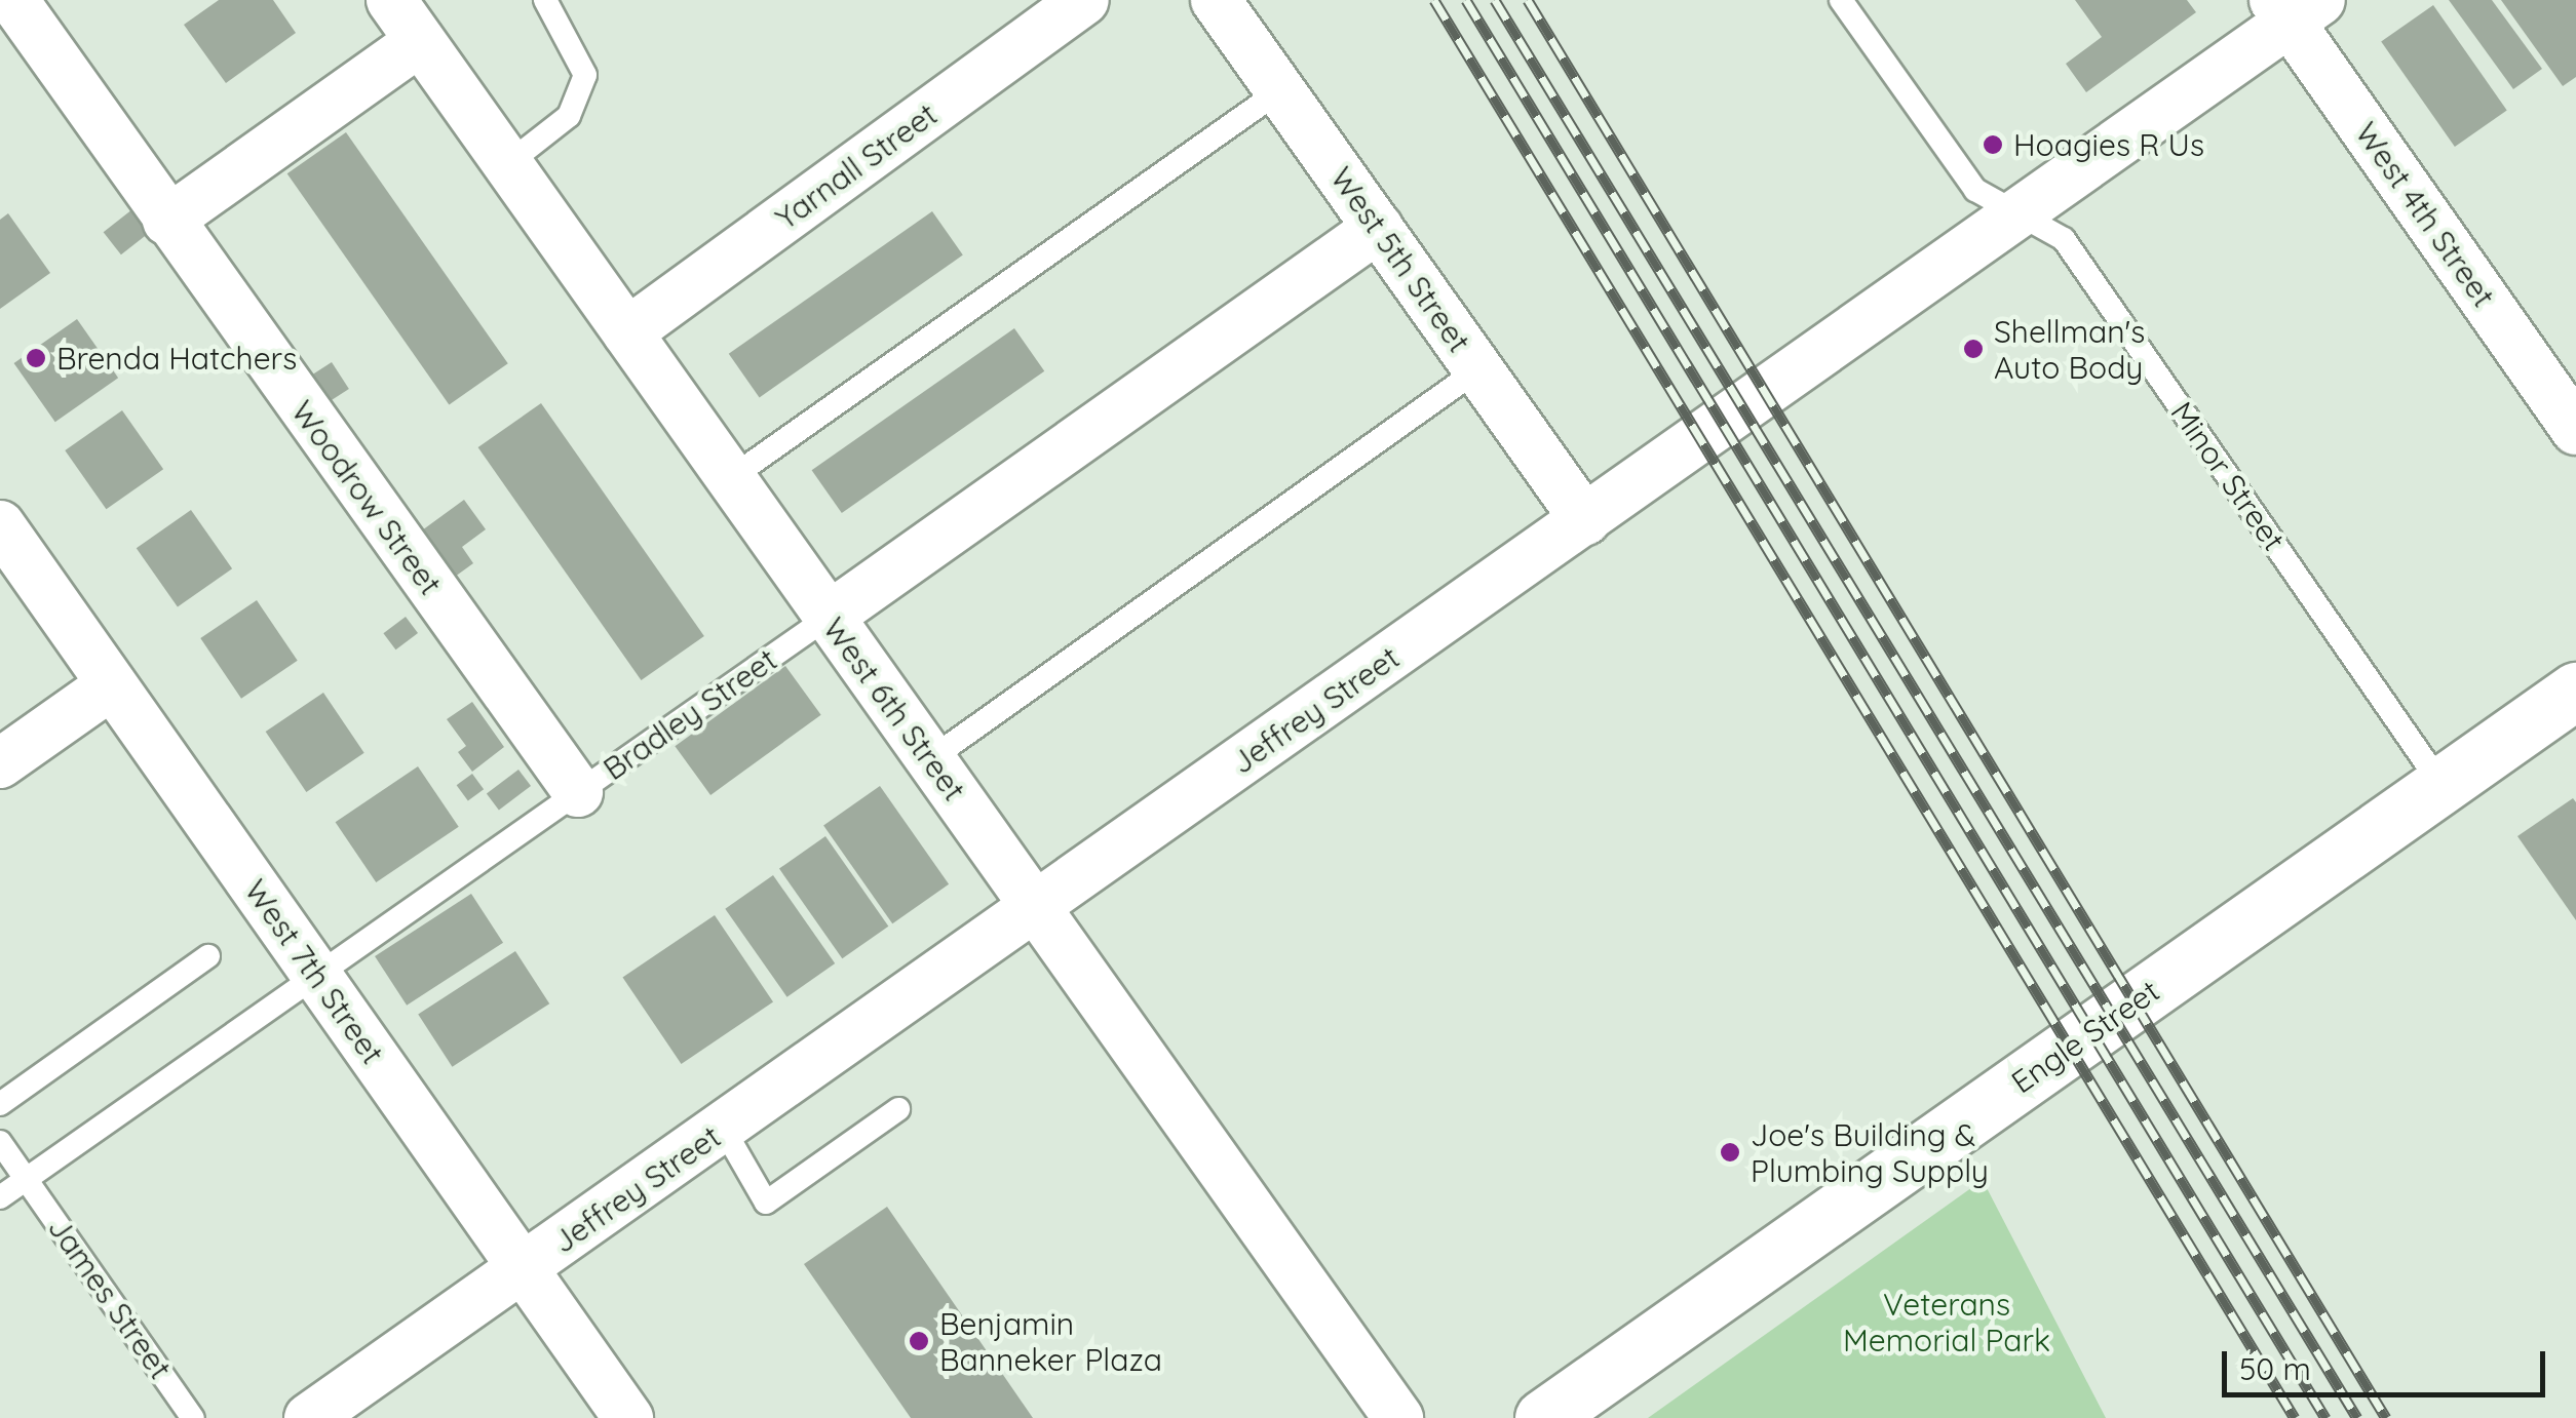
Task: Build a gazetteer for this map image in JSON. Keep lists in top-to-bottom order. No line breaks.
{"streets":{"street":["Yarnall Street","West 4th Street","West 5th Street","Woodrow Street","West 6th Street","Jeffrey Street","Bradley Street","West 7th Street","Engle Street"],"lane":["Minor Street","James Street"]},"crossings":[["Yarnall Street","West 6th Street"],["West 4th Street","Jeffrey Street"],["West 5th Street","Jeffrey Street"],["West 5th Street","Bradley Street"],["Minor Street","Jeffrey Street"],["Minor Street","Engle Street"],["Woodrow Street","Bradley Street"],["West 6th Street","Jeffrey Street"],["West 6th Street","Bradley Street"],["Jeffrey Street","West 7th Street"],["Bradley Street","West 7th Street"],["Bradley Street","James Street"]],"parks":["Veterans Memorial Park"],"places":["Hoagies R Us","Shellman's Auto Body","Brenda Hatchers","Joe's Building & Plumbing Supply","Benjamin Banneker Plaza"],"scale_bar":"50 m"}
